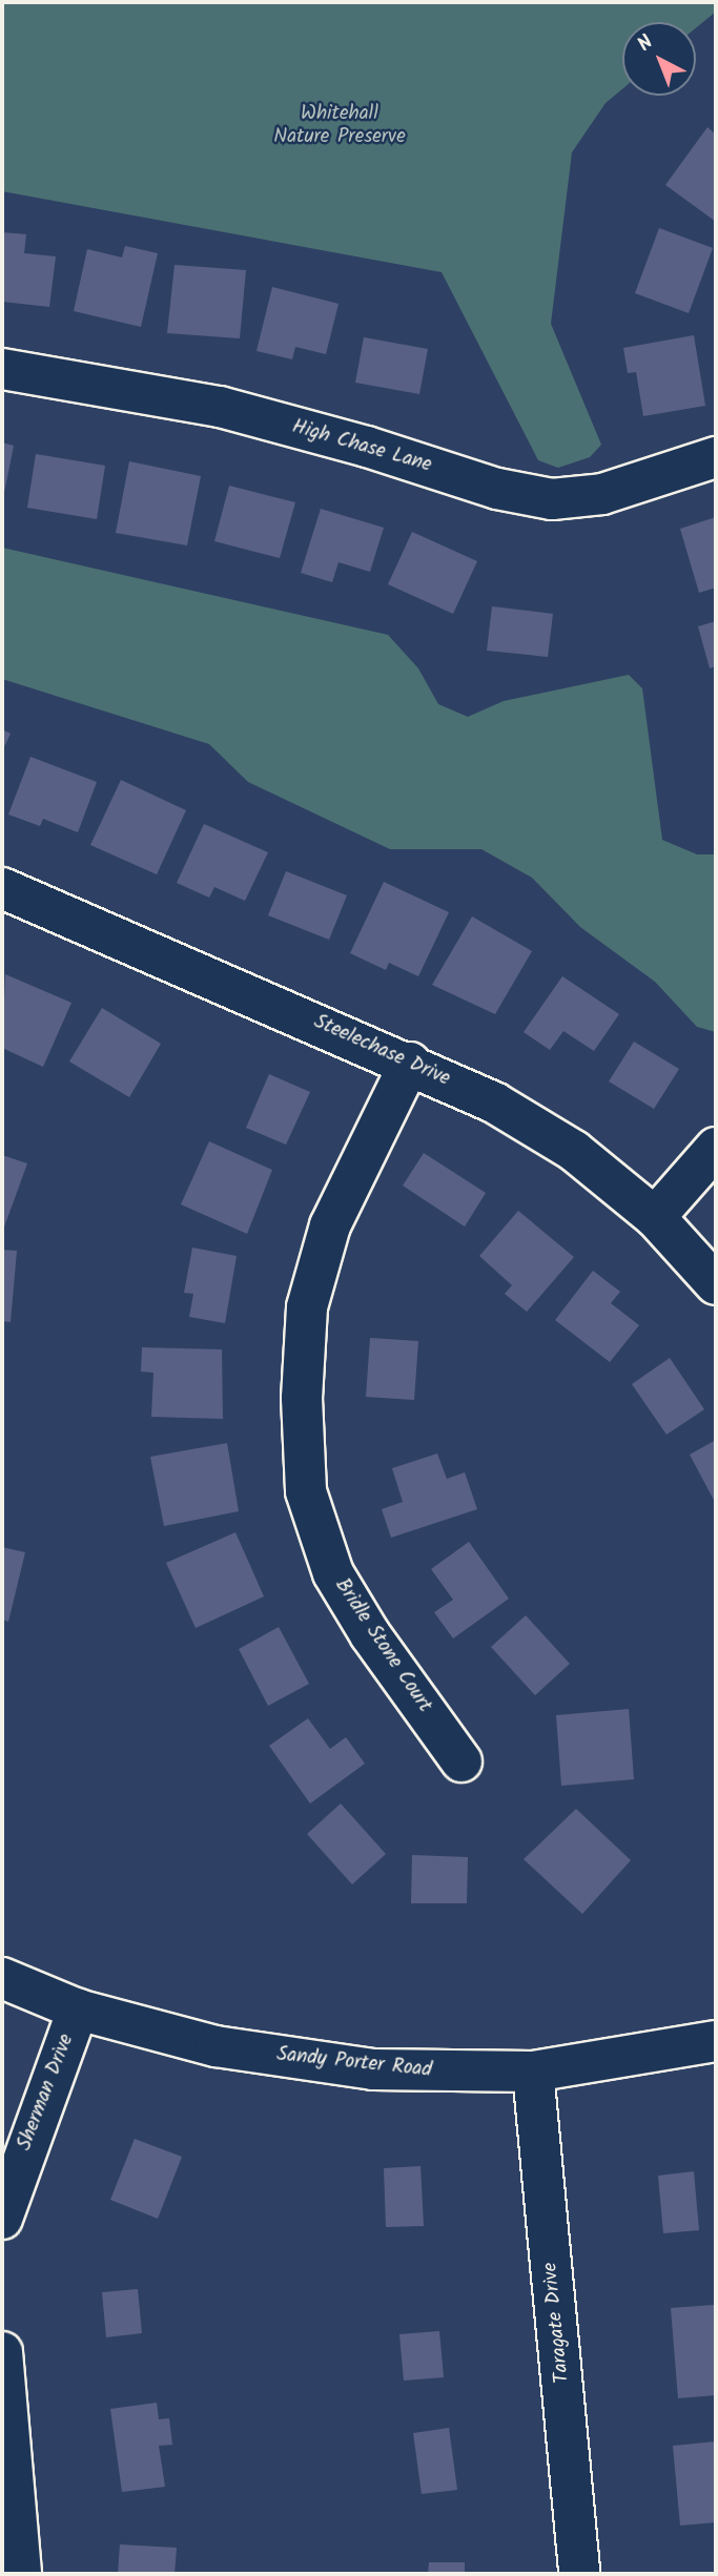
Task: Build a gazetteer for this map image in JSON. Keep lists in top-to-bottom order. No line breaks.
{"streets":{"street":["High Chase Lane","Steelechase Drive","Bridle Stone Court","Sandy Porter Road","Sherman Drive","Taragate Drive"]},"crossings":[["Steelechase Drive","Bridle Stone Court"],["Sandy Porter Road","Sherman Drive"],["Sandy Porter Road","Taragate Drive"]],"parks":["Whitehall Nature Preserve"],"north":"top left"}
